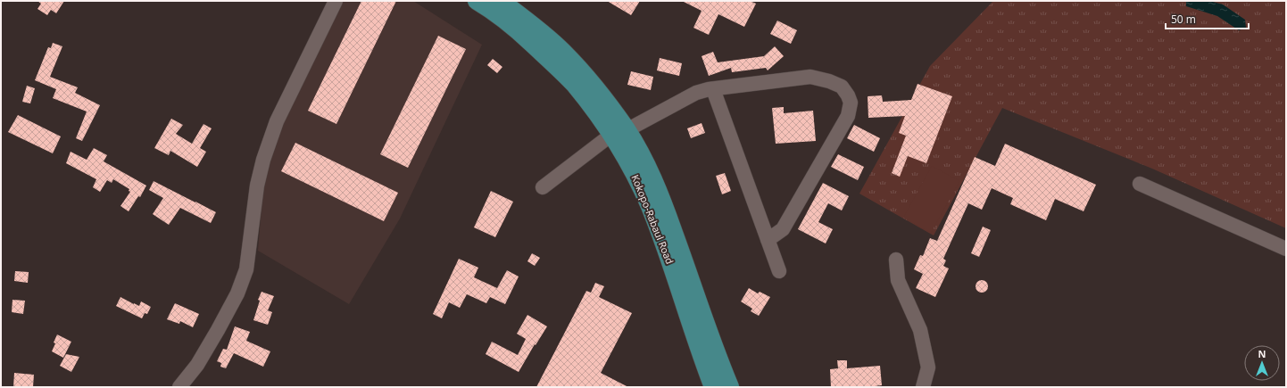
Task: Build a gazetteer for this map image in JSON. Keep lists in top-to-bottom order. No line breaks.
{"streets":{"main road":["Kokopo-Rabaul Road"]},"scale_bar":"50 m","north":"top"}
